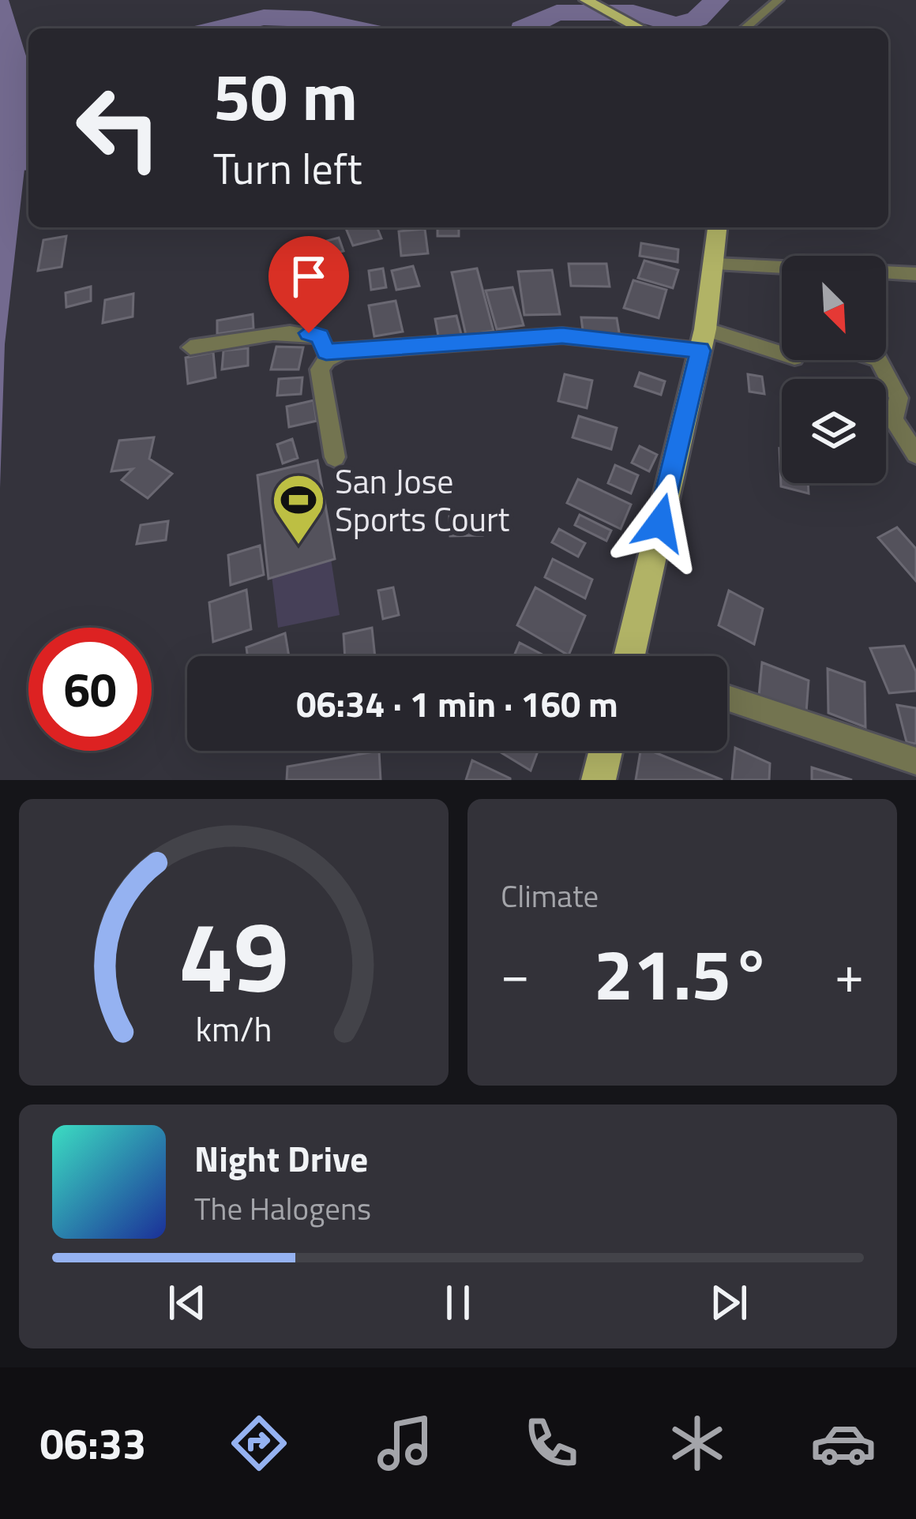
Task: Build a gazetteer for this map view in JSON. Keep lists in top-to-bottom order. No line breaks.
{"places":{"sports":["San Jose Sports Court"]},"north":"bottom right","page":{"turn":["50 m","Turn left"],"limit":"60","trip":"06:34 · 1 min · 160 m","tile":"Climate","heat":["−","21.5°","+"],"song":["Night Drive","The Halogens"],"tabs":"06:33","gauge":["49","km/h"]}}
